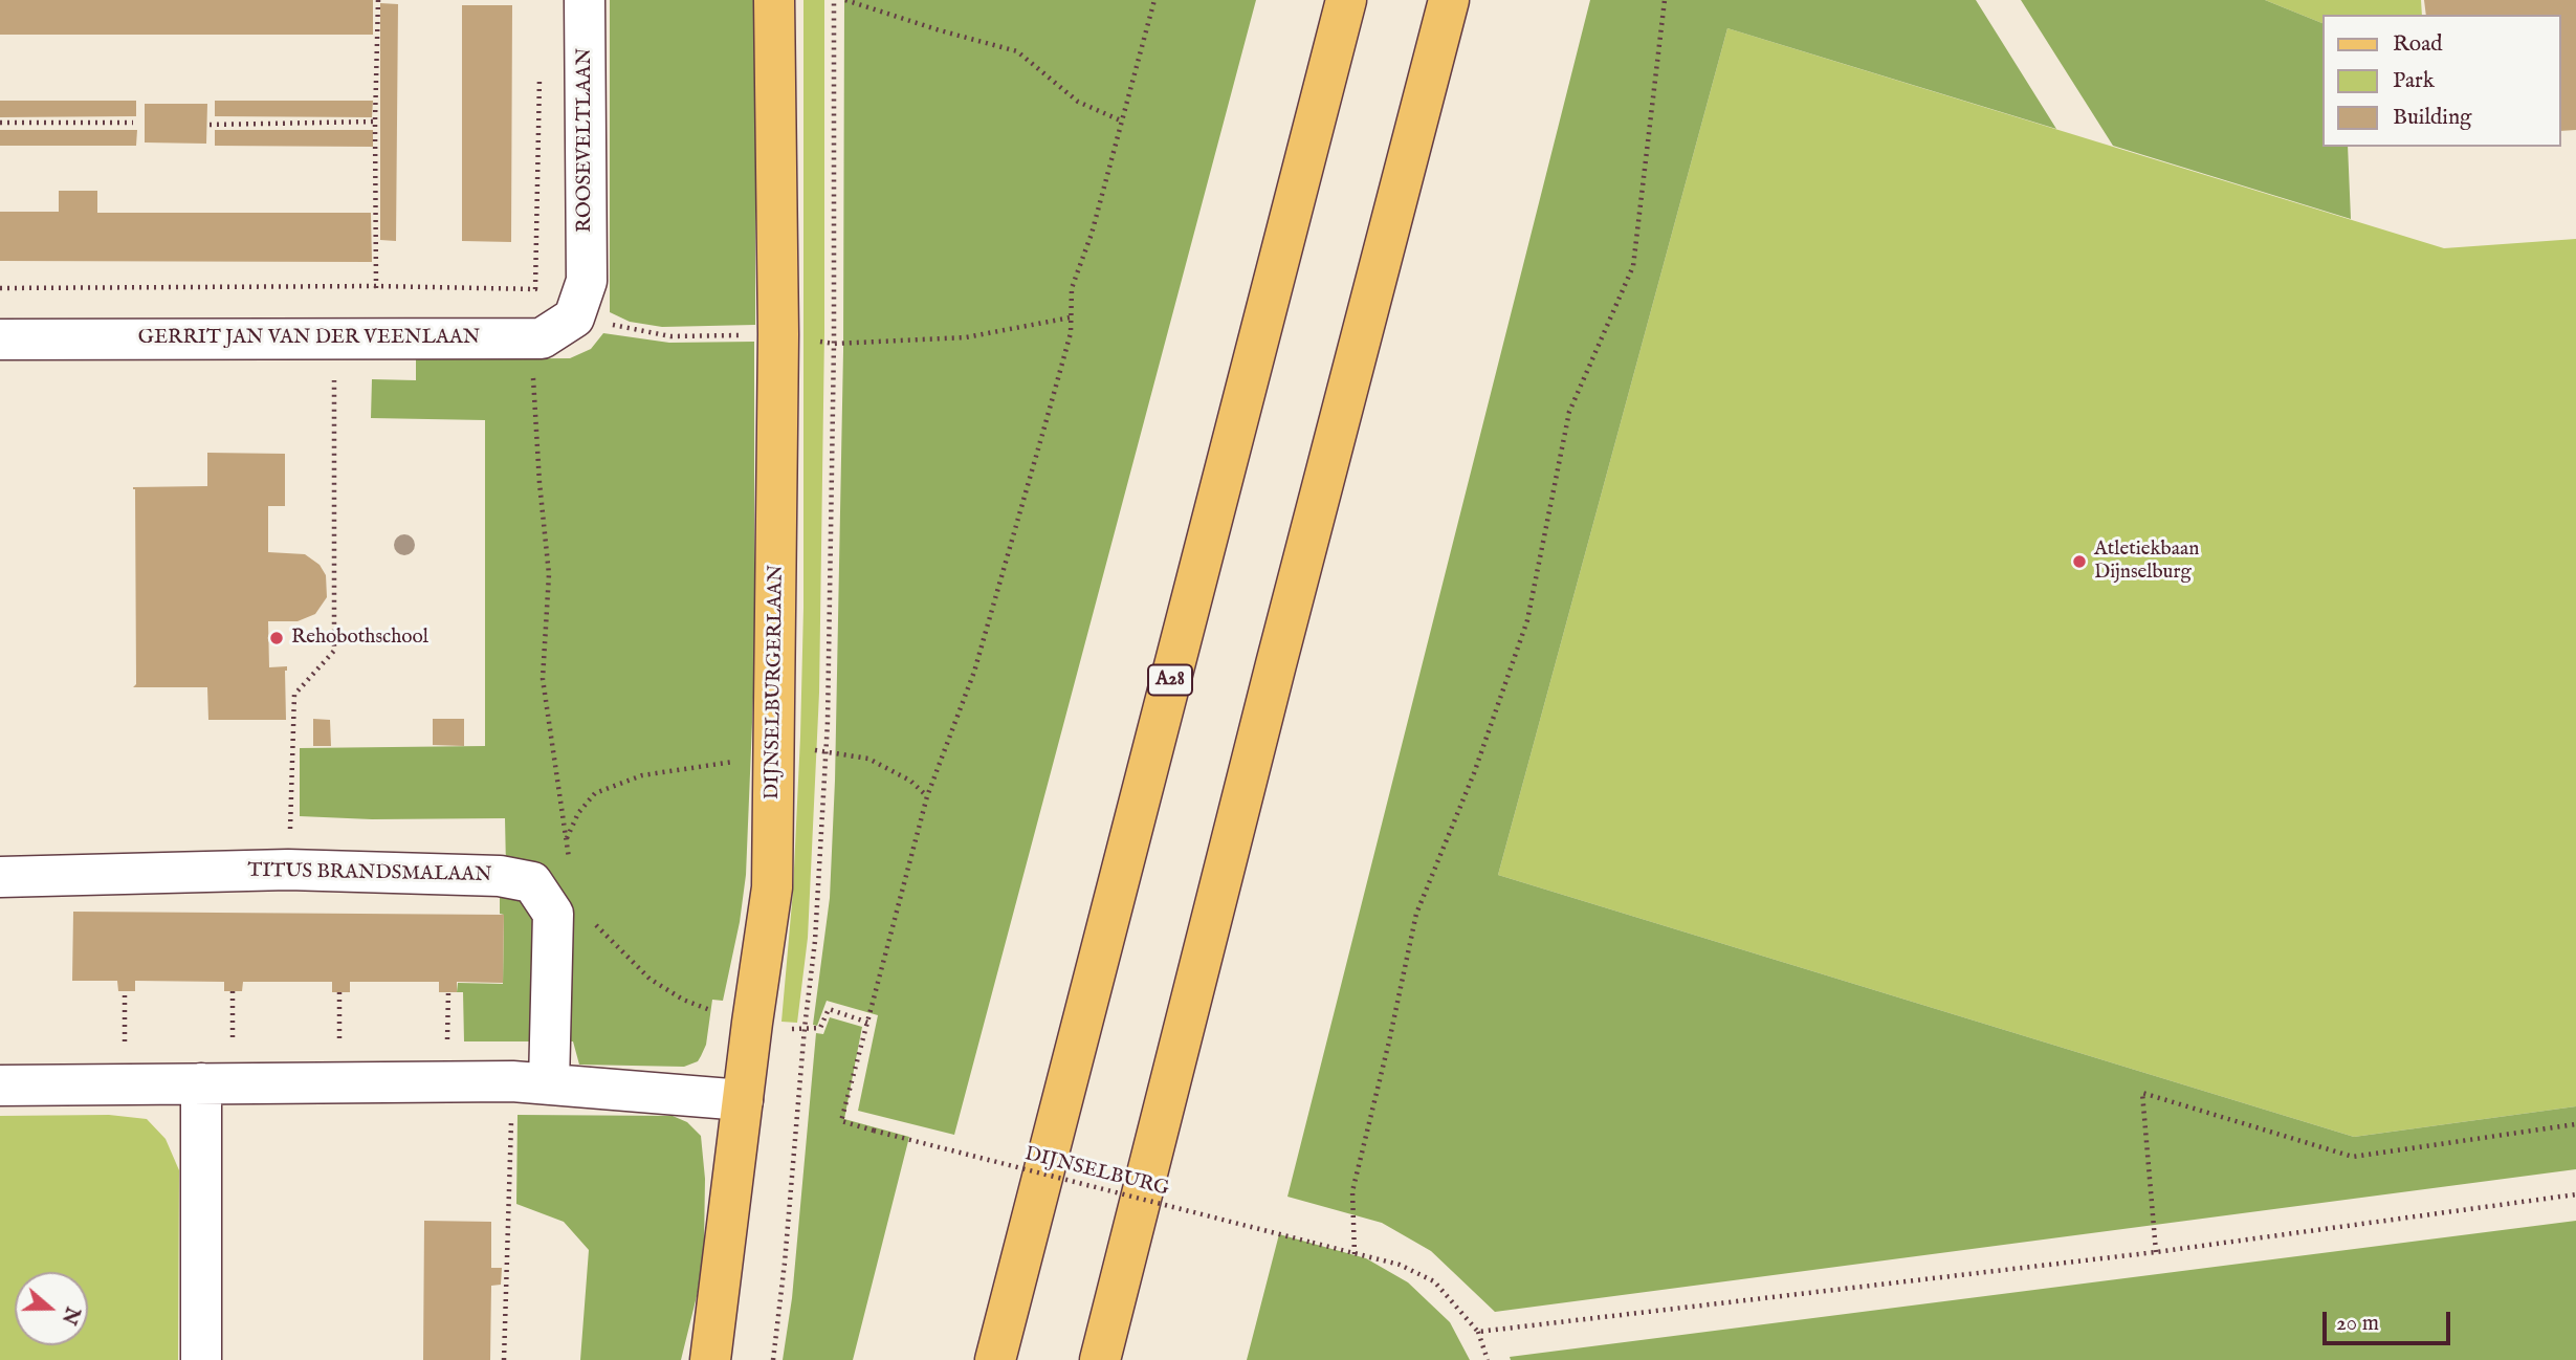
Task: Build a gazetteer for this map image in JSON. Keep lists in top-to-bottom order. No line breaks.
{"streets":{"main road":["A28","DIJNSELBURGERLAAN"],"street":["ROOSEVELTLAAN","GERRIT JAN VAN DER VEENLAAN","TITUS BRANDSMALAAN"],"path":["DIJNSELBURG"]},"crossings":[["ROOSEVELTLAAN","GERRIT JAN VAN DER VEENLAAN"]],"places":["Atletiekbaan Dijnselburg","Rehobothschool"],"legend":["Road","Park","Building"],"scale_bar":"20 m","north":"right"}
